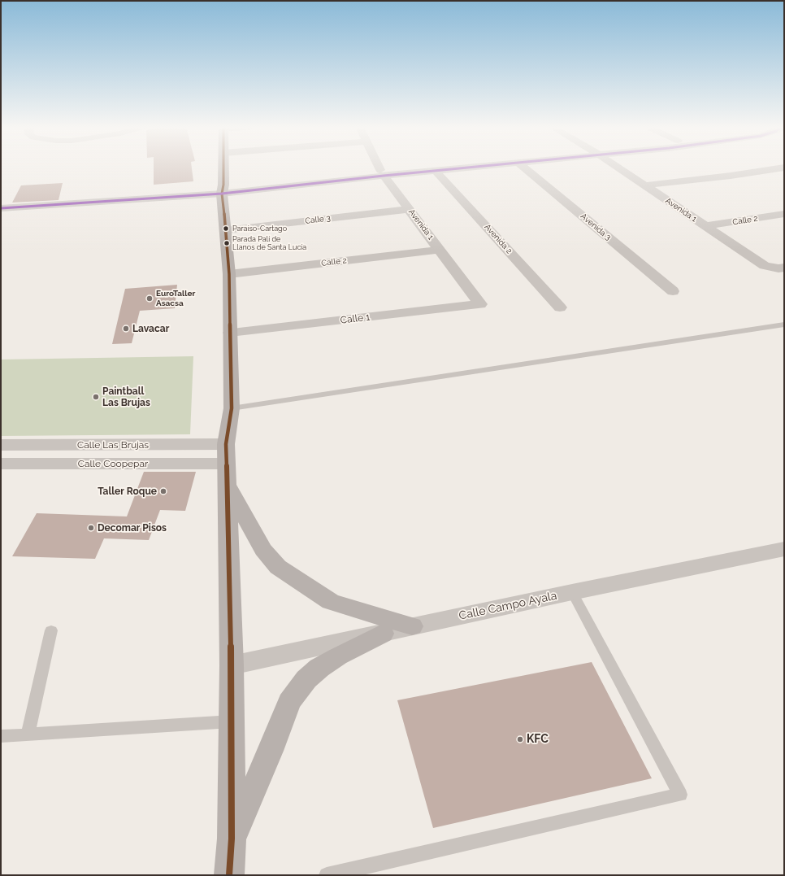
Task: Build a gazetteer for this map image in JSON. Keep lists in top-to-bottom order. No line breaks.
{"streets":{"street":["Avenida 1","Calle 3","Calle 2","Avenida 3","Avenida 2","Calle 1","Calle Las Brujas","Calle Coopepar","Calle Campo Ayala"]},"crossings":[["Avenida 1","Calle 3"],["Avenida 1","Calle 2"],["Avenida 1","Calle 1"],["Calle Las Brujas","Calle Coopepar"]],"places":["Paraíso-Cartago","Parada Palí de Llanos de Santa Lucía","EuroTaller Asacsa","Lavacar","Paintball Las Brujas","Taller Roque","Decomar Pisos","KFC"]}
